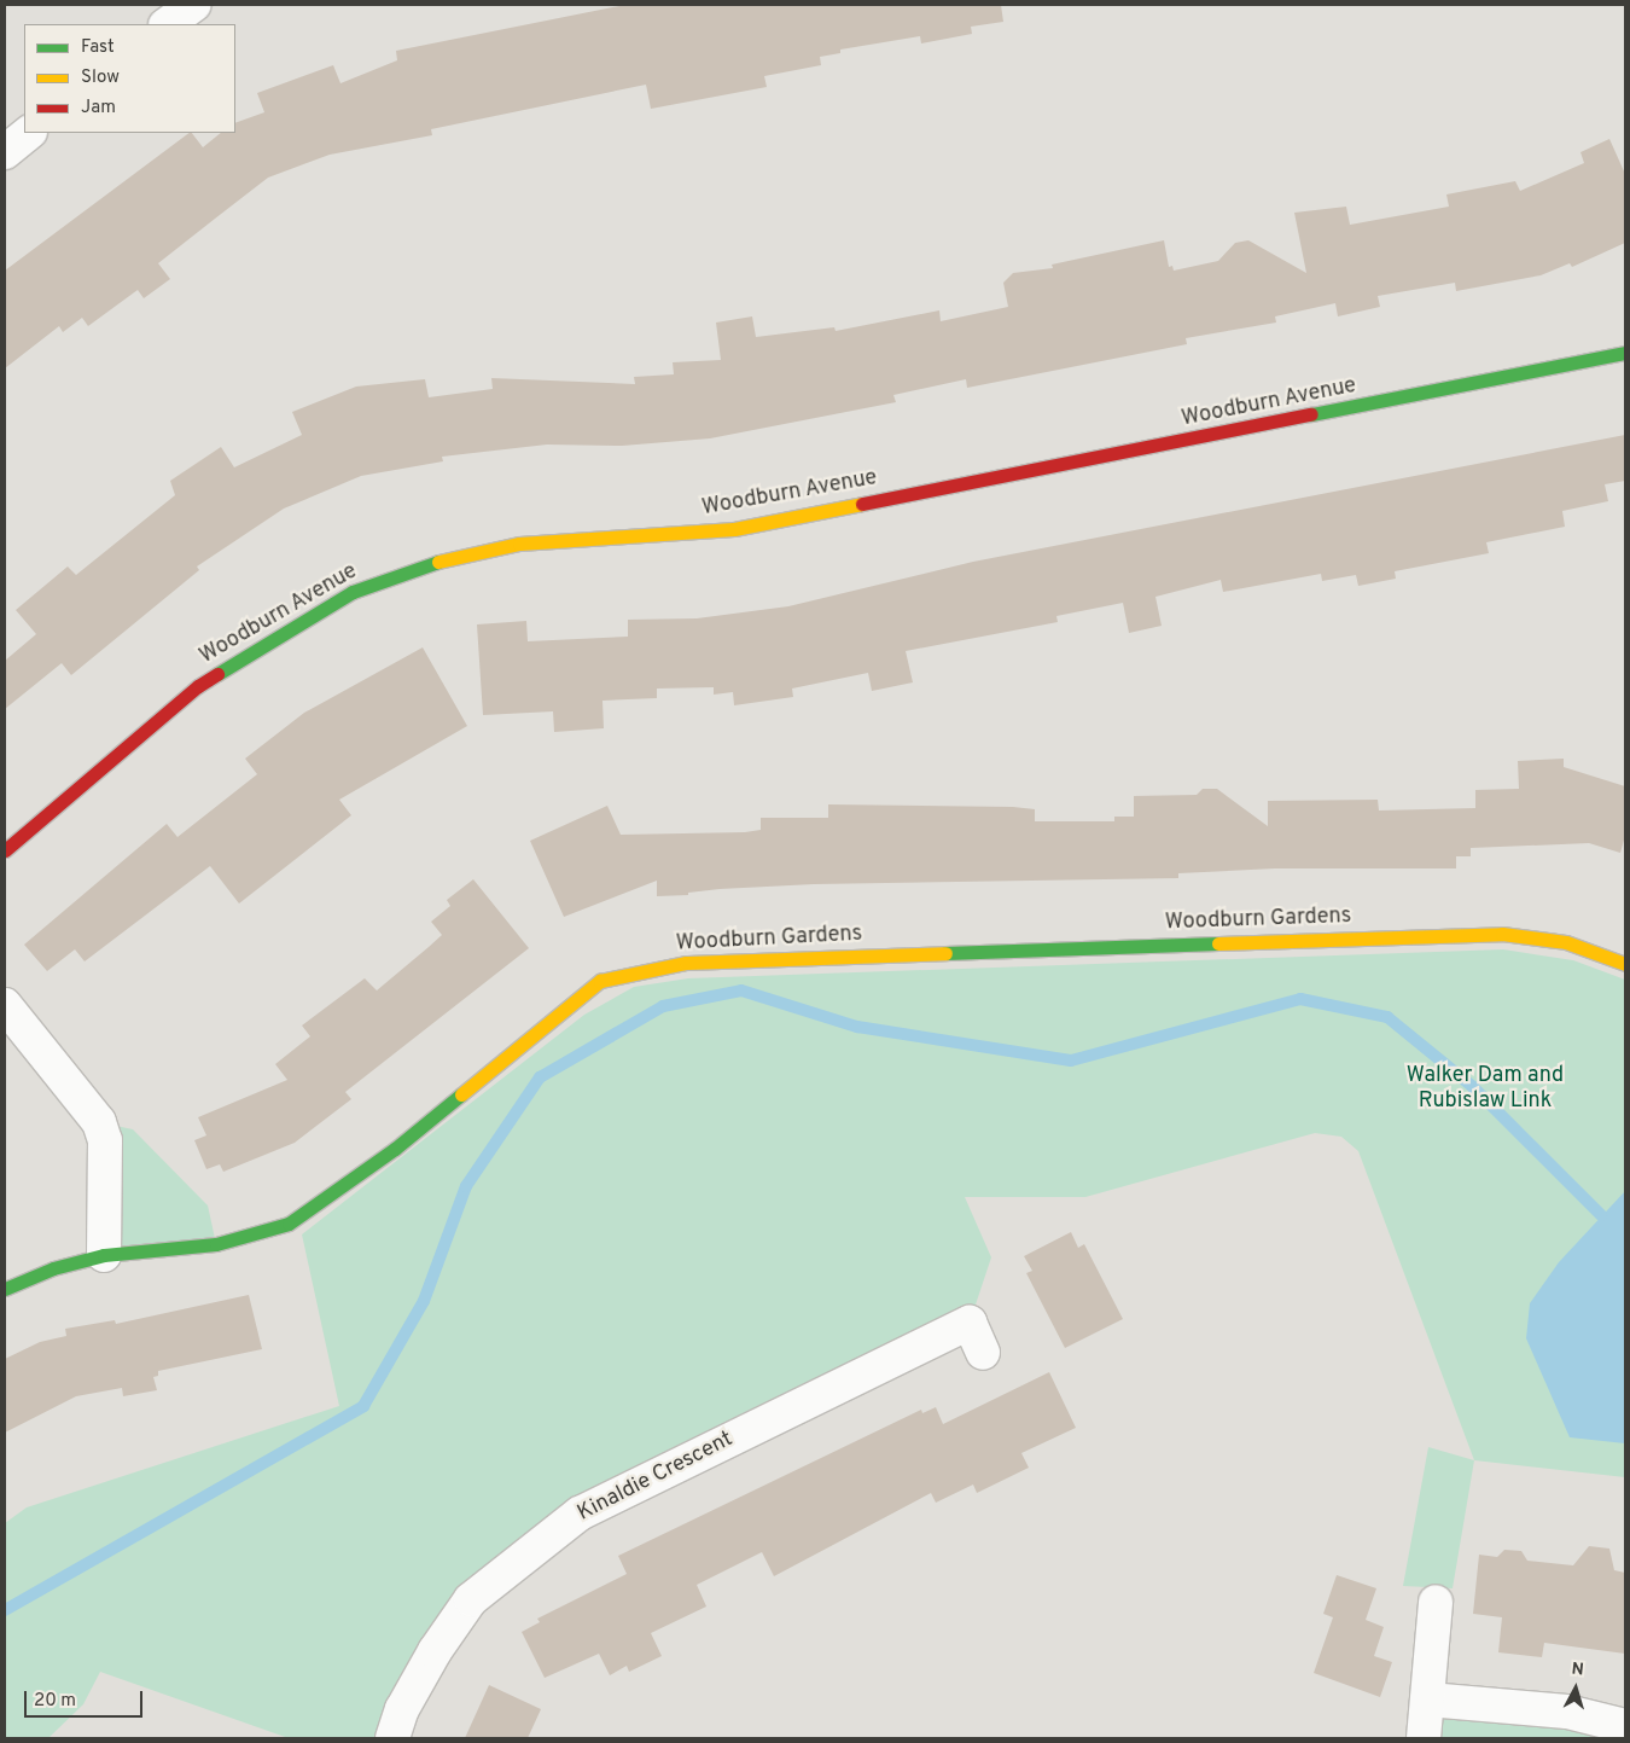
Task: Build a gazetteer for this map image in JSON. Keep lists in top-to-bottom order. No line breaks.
{"streets":{"street":["Woodburn Avenue","Woodburn Gardens","Kinaldie Crescent"]},"parks":["Walker Dam and Rubislaw Link"],"legend":["Fast","Slow","Jam"],"scale_bar":"20 m","north":"top"}
